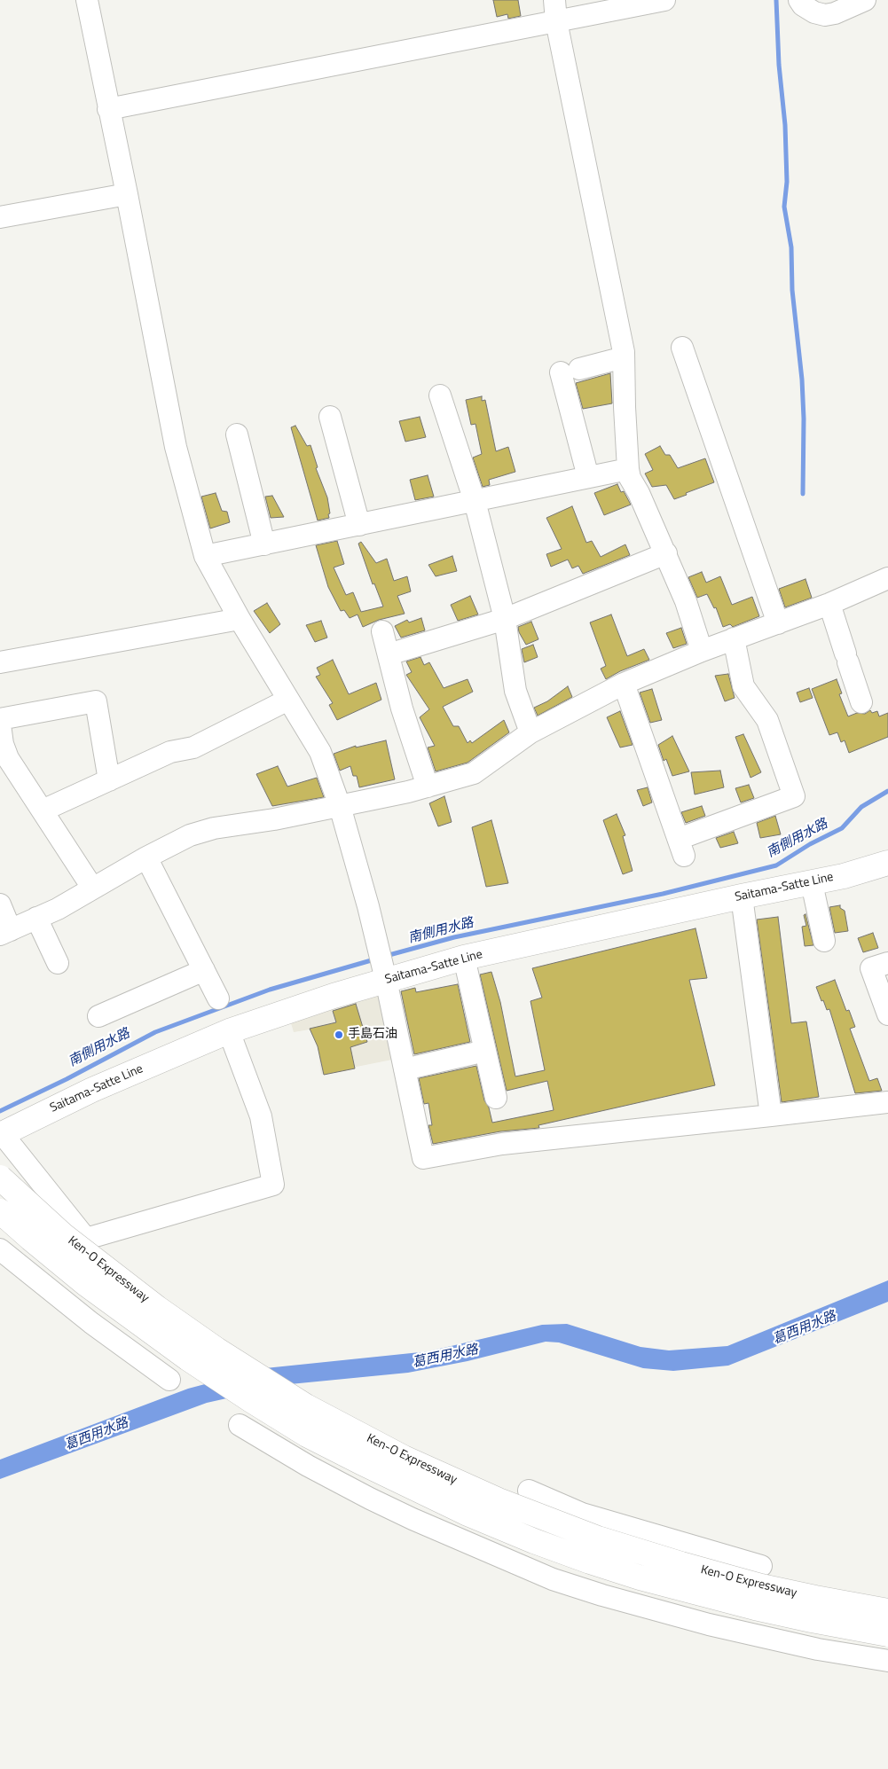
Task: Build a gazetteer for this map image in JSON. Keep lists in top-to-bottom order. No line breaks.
{"streets":{"main road":["Saitama-Satte Line","Ken-O Expressway"]},"water":["南側用水路","葛西用水路"],"places":["手島石油"]}
